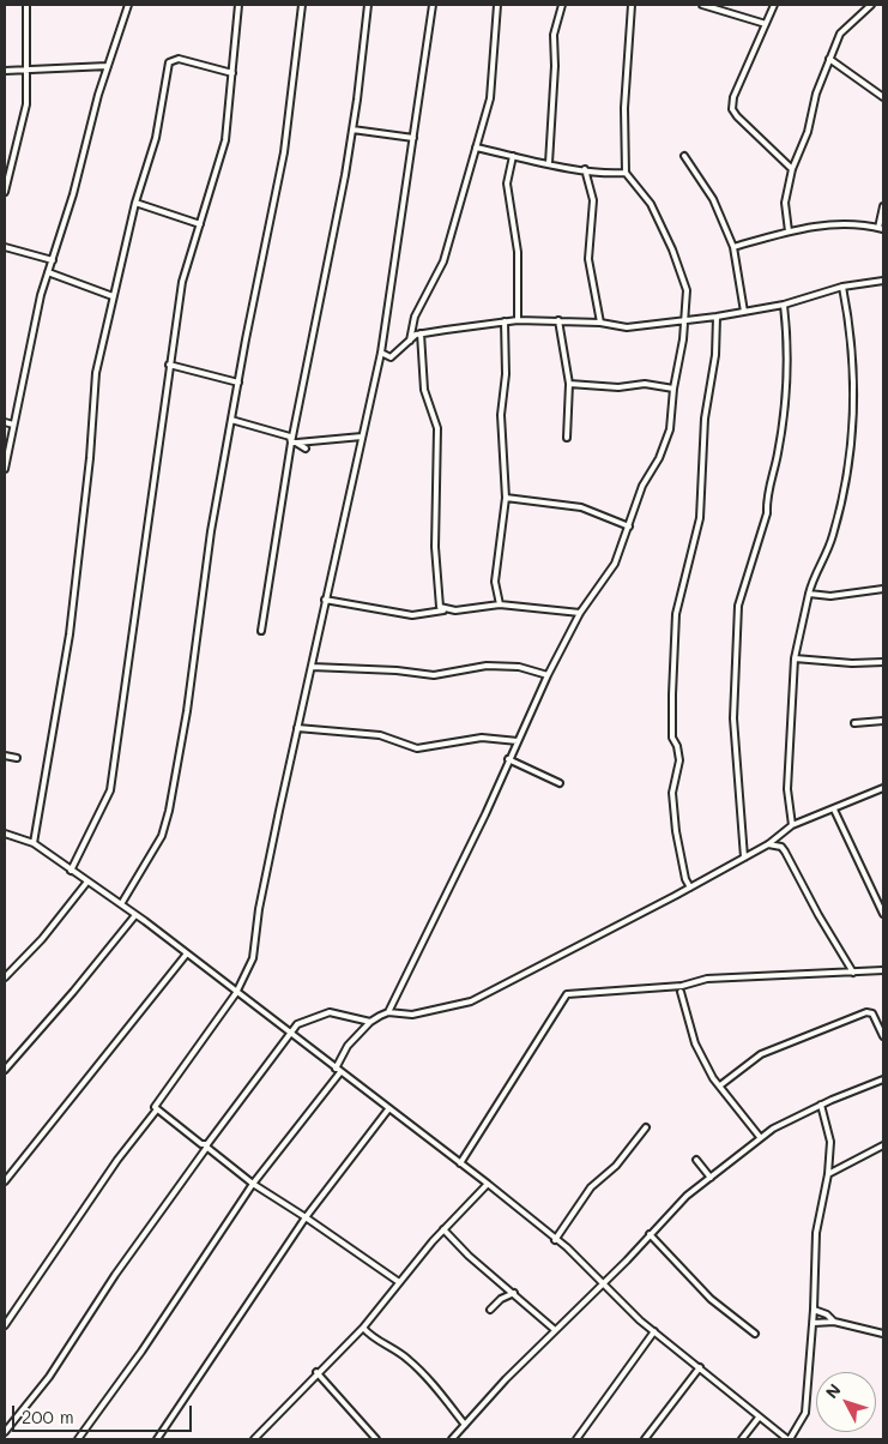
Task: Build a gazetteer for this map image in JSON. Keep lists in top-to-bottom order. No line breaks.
{"scale_bar":"200 m","north":"top left"}
